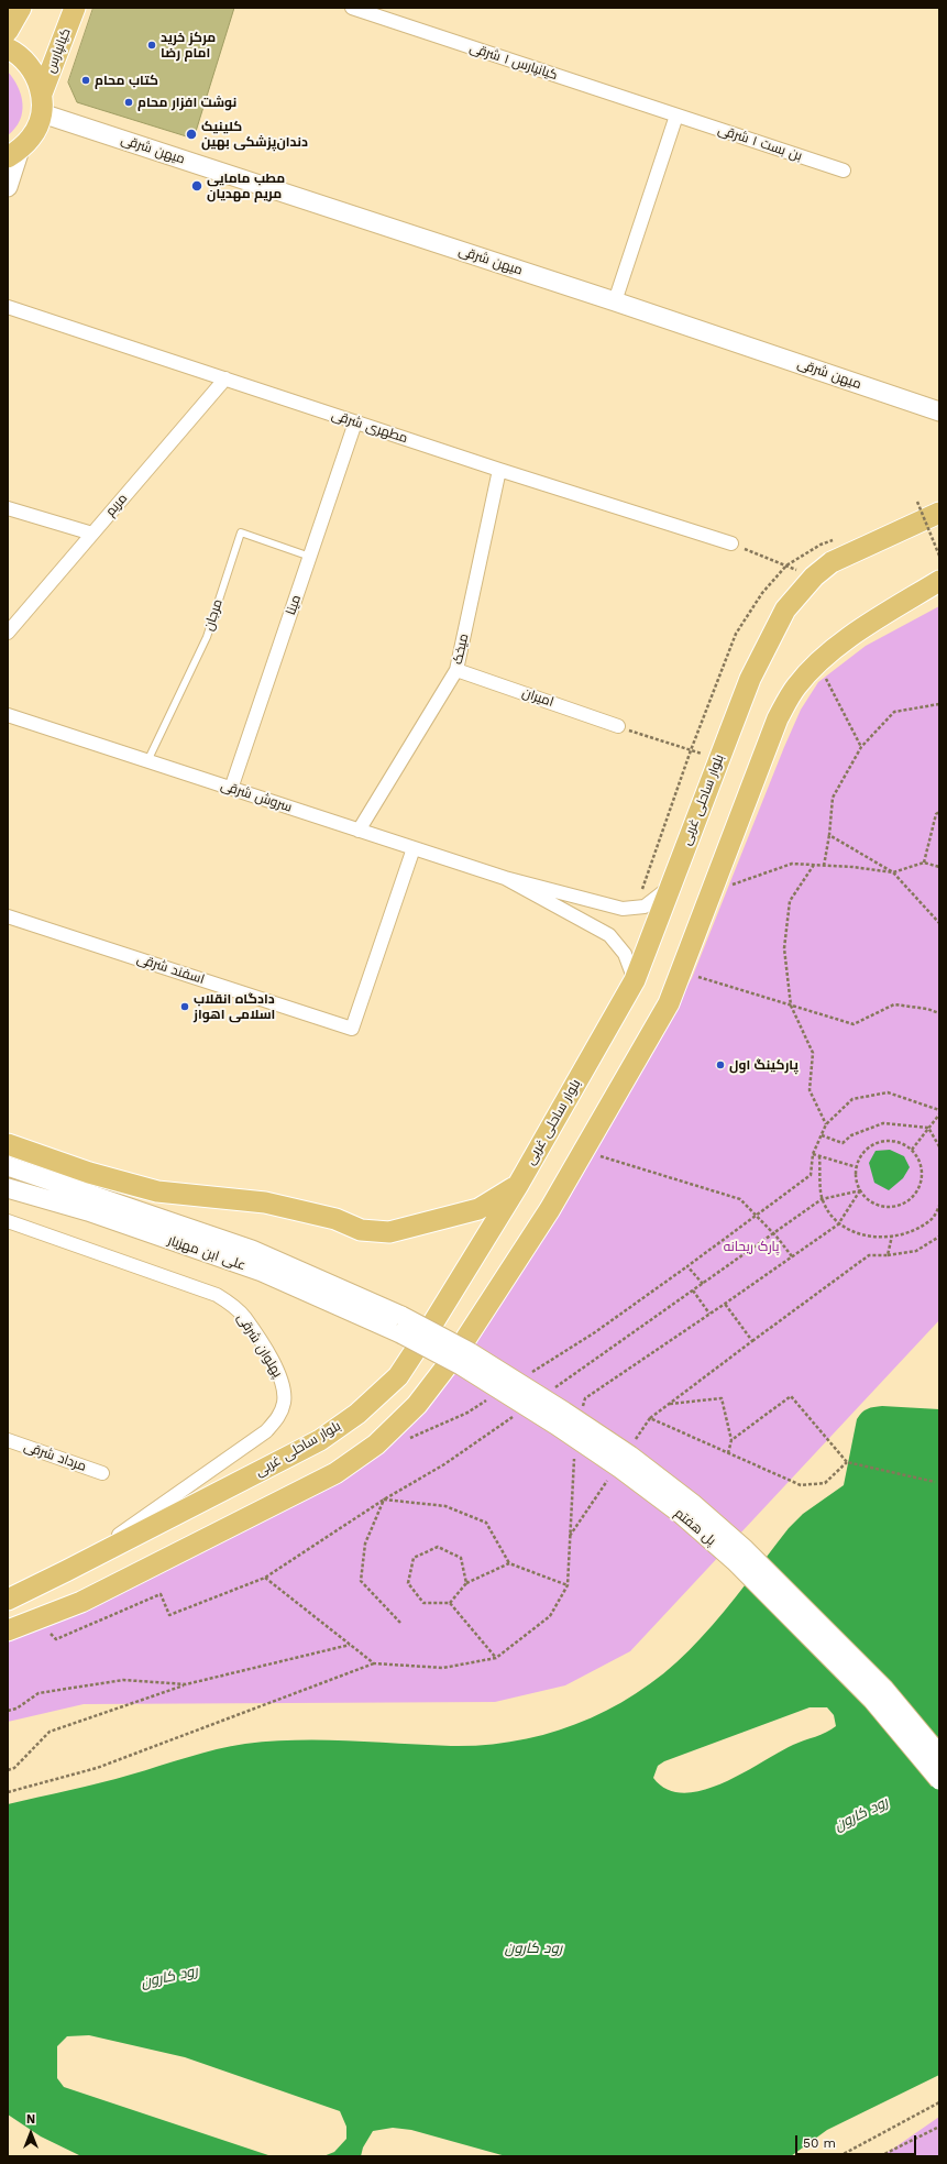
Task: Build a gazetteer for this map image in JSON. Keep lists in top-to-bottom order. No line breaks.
{"streets":{"main road":["کیانپارس","میهن شرقی","بلوار ساحلی غربی","علی ابن مهزیار","پل هفتم"],"street":["کیانپارس ۱ شرقی","بن بست ۱ شرقی","مطهری شرقی","مریم","مینا","میخک","امیران","سروش شرقی","اسفند شرقی","پهلوان شرقی","مرداد شرقی"],"lane":["مرجان"]},"crossings":[["کیانپارس","میهن شرقی"],["کیانپارس ۱ شرقی","بن بست ۱ شرقی"],["مطهری شرقی","مریم"],["مطهری شرقی","مینا"],["مطهری شرقی","میخک"],["مینا","مرجان"],["مینا","سروش شرقی"],["مرجان","سروش شرقی"],["میخک","امیران"],["میخک","سروش شرقی"],["سروش شرقی","اسفند شرقی"],["بلوار ساحلی غربی","پهلوان شرقی"],["علی ابن مهزیار","پل هفتم"]],"water":["رود کارون"],"parks":["پارک ریحانه"],"places":["مرکز خرید امام رضا","کتاب محام","نوشت افزار محام","کلینیک دندان‌پزشکی بهین","مطب مامایی مریم مهدیان","دادگاه انقلاب اسلامی اهواز","پارکینگ اول"],"scale_bar":"50 m","north":"top"}
